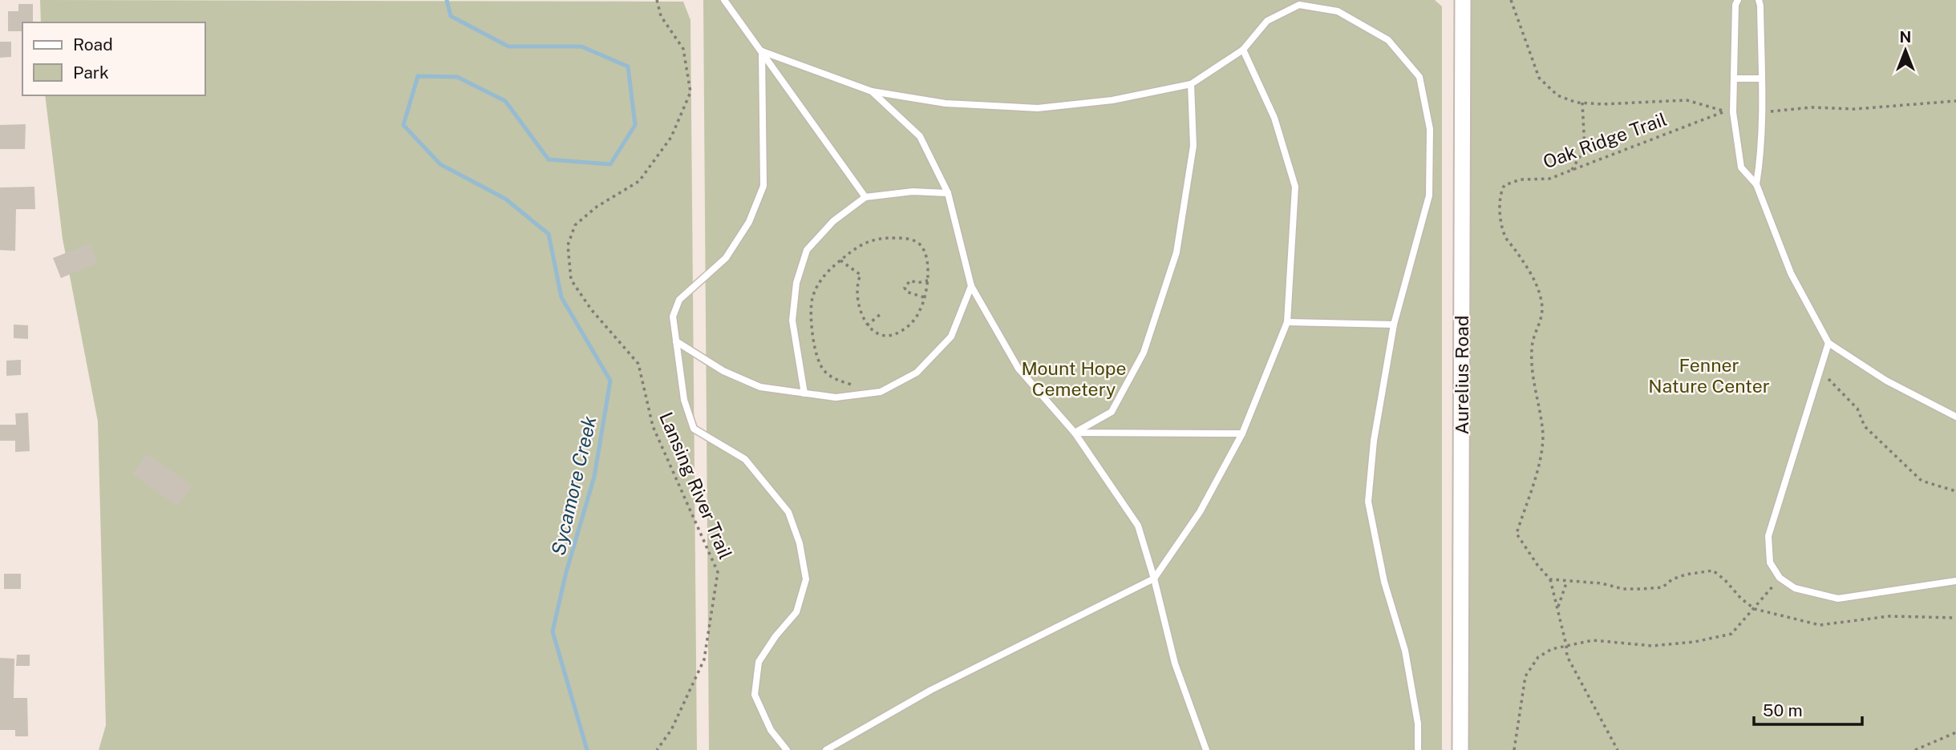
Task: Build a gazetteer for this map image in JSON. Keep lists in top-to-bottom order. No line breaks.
{"streets":{"street":["Aurelius Road"],"path":["Oak Ridge Trail","Lansing River Trail"]},"water":["Sycamore Creek"],"parks":["Fenner Nature Center","Mount Hope Cemetery"],"legend":["Road","Park"],"scale_bar":"50 m","north":"top"}
